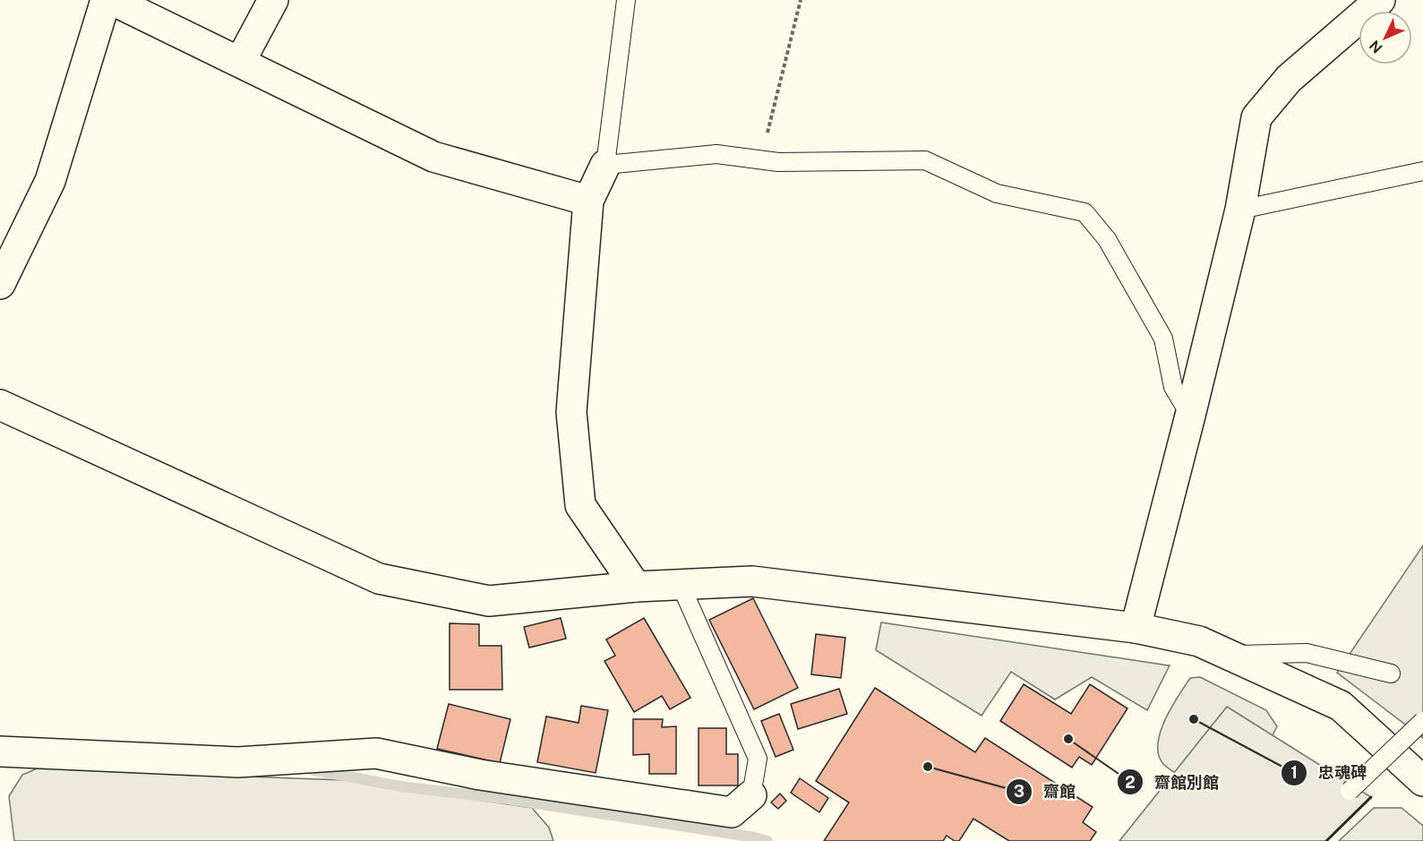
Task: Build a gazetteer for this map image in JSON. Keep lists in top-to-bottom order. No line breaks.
{"places":["忠魂碑","齋館別館","齋館"],"north":"bottom left"}
